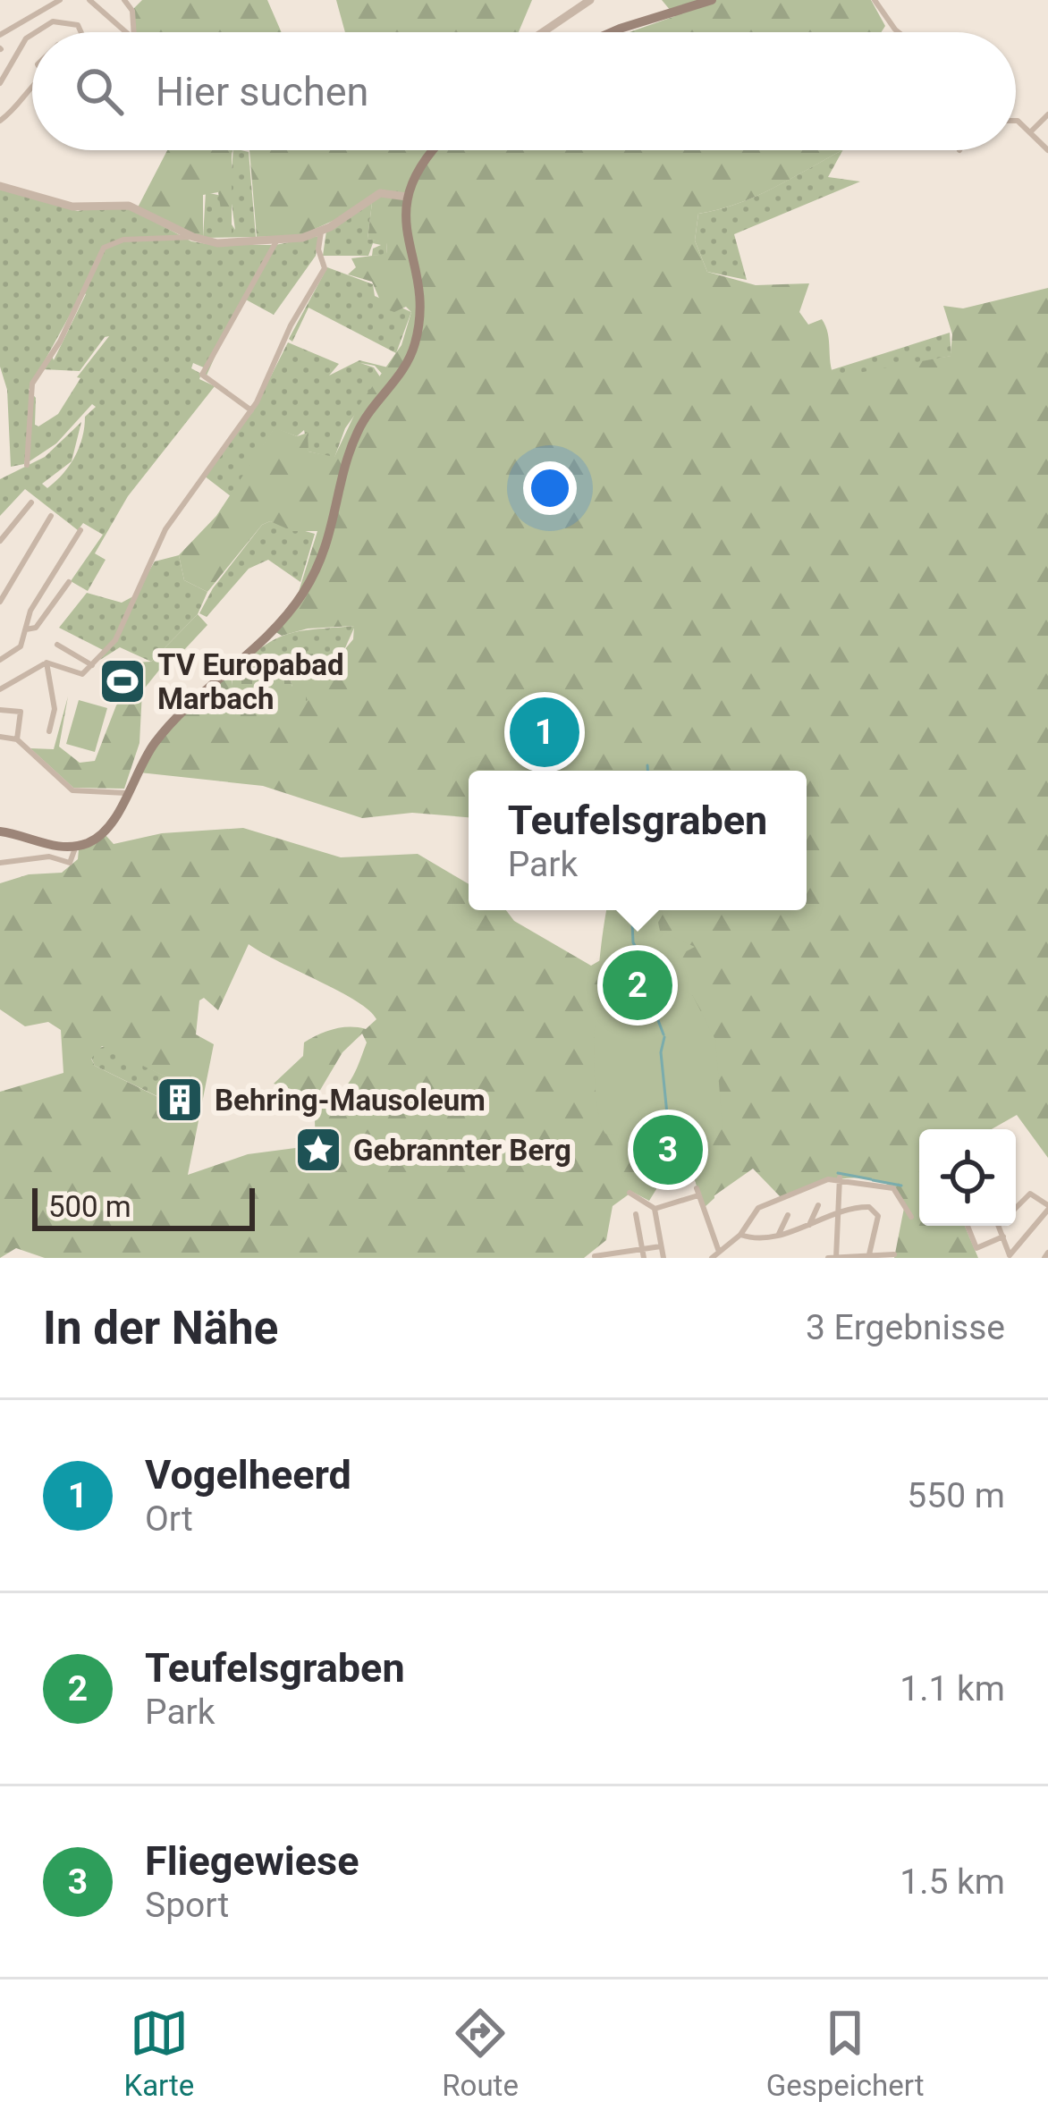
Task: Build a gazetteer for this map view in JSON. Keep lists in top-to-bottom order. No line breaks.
{"places":{"sports":["TV Europabad Marbach"],"building":["Behring-Mausoleum"],"place":["Gebrannter Berg"]},"scale_bar":"500 m","page":{"search":"Hier suchen","pins":["1","2","3"],"popup":["Teufelsgraben","Park"],"scale":"500 m","heading":["In der Nähe","3 Ergebnisse"],"list":[{"mark":"1","name":"Vogelheerd","note":"Ort","value":"550 m"},{"mark":"2","name":"Teufelsgraben","note":"Park","value":"1.1 km"},{"mark":"3","name":"Fliegewiese","note":"Sport","value":"1.5 km"}],"nav":["Karte","Route","Gespeichert"]}}
